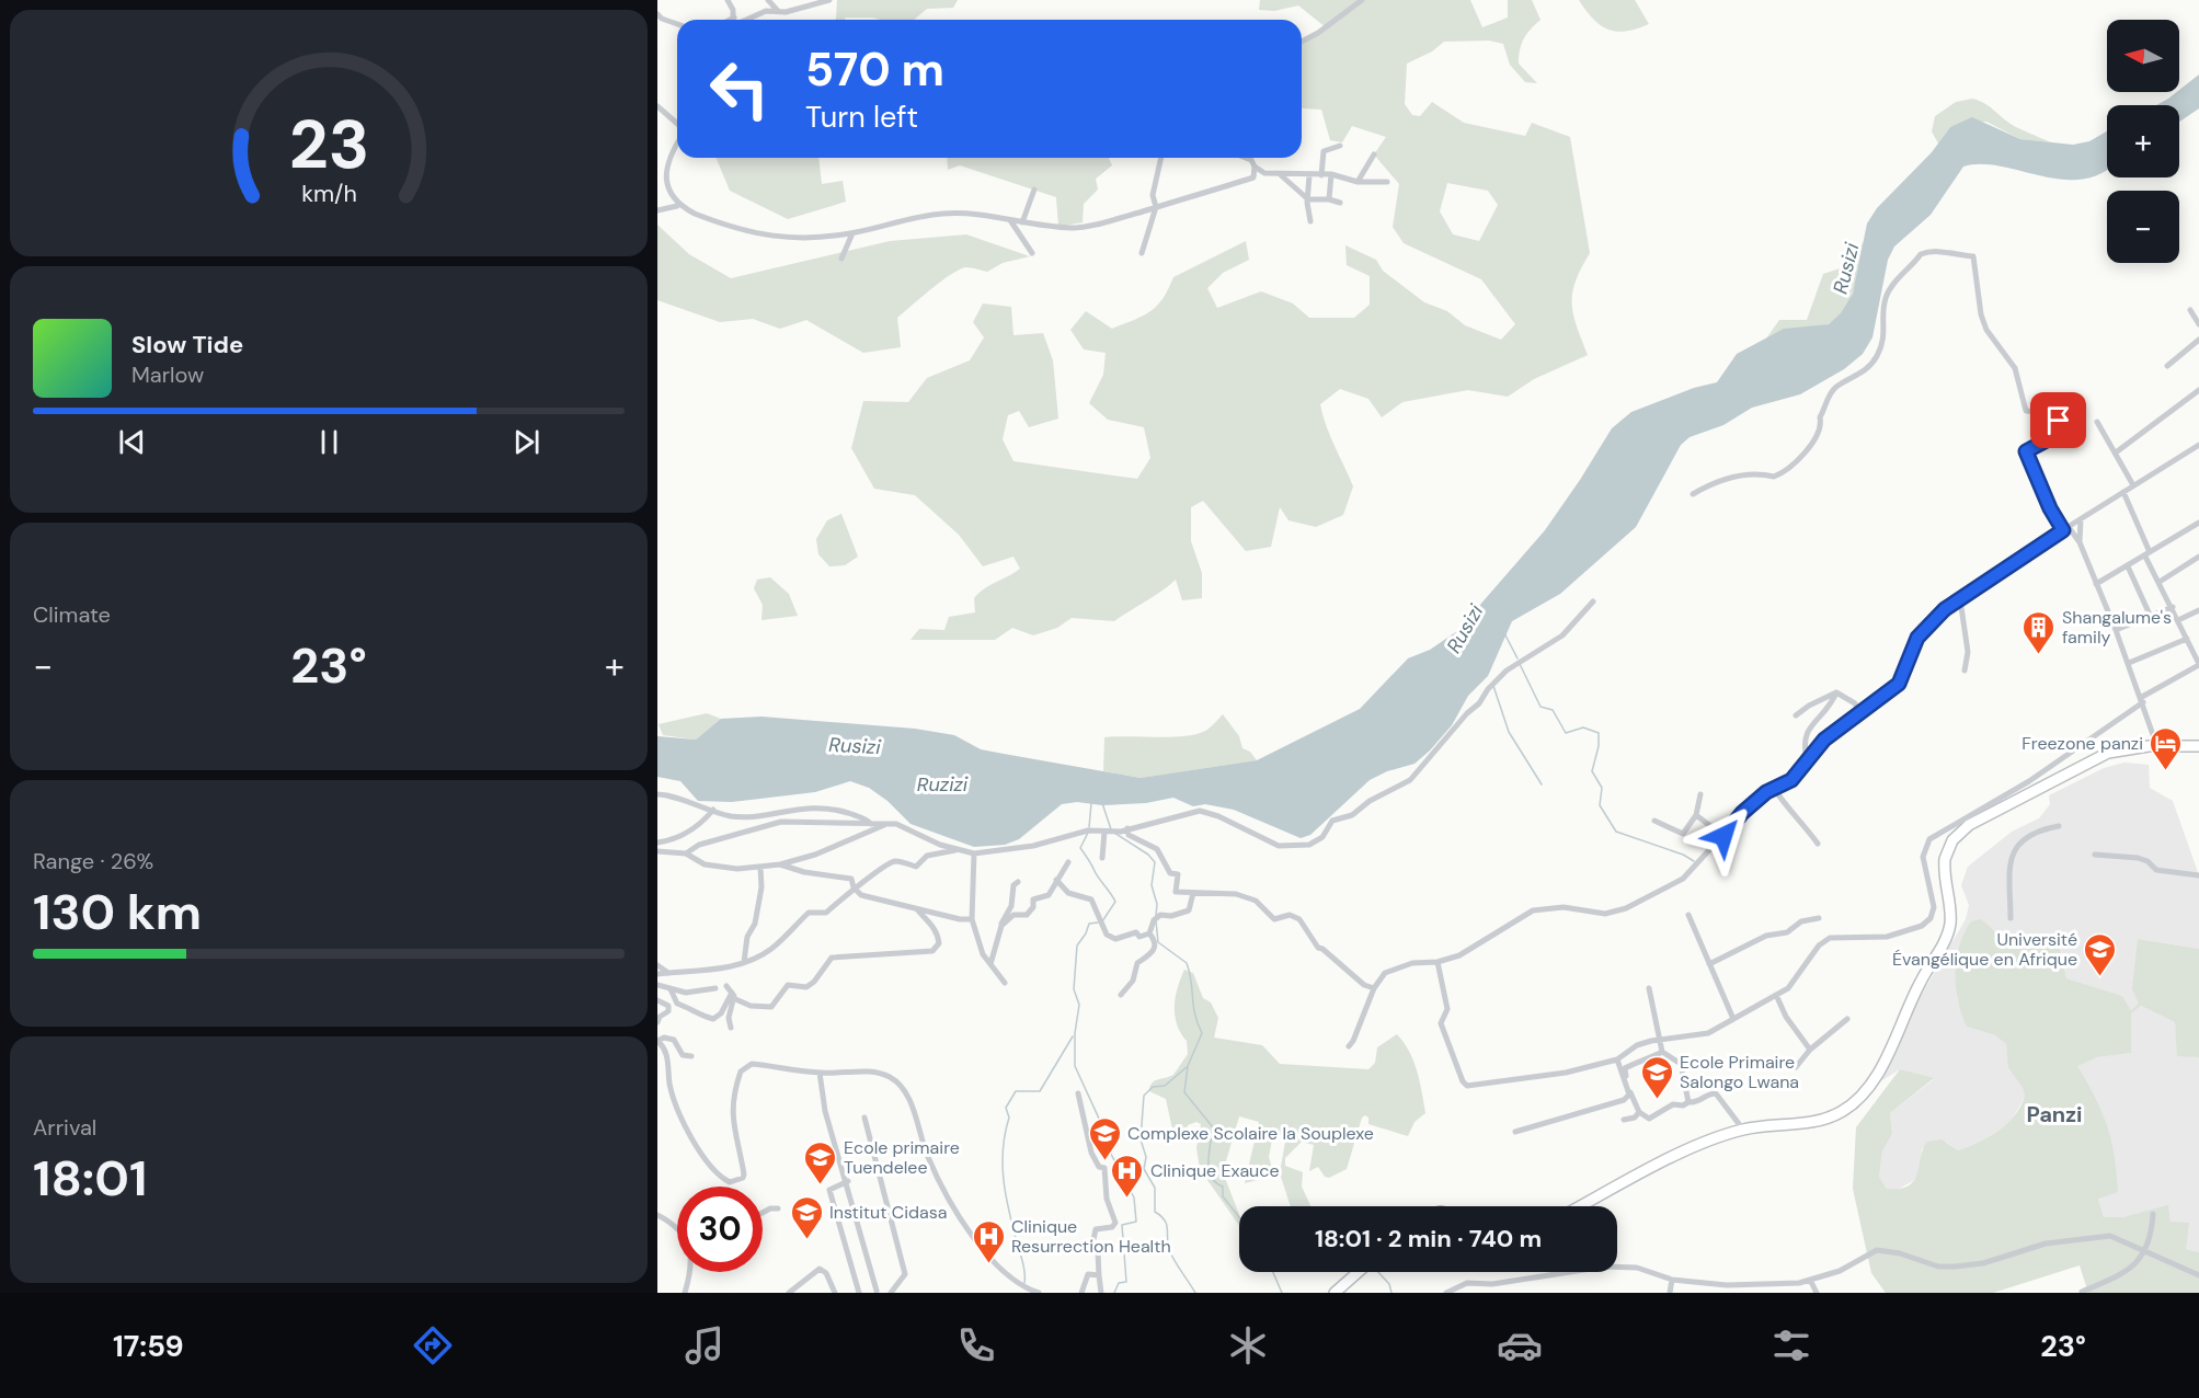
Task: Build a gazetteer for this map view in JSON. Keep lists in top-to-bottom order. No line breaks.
{"districts":["Panzi"],"water":["Rusizi","Ruzizi"],"places":{"building":["Shangalume's family"],"hotel":["Freezone panzi"],"school or university":["Université Évangélique en Afrique","Ecole Primaire Salongo Lwana","Complexe Scolaire la Souplexe","Ecole primaire Tuendelee","Institut Cidasa"],"hospital":["Clinique Exauce","Clinique Resurrection Health"]},"north":"left","page":{"map_buttons":["+","−"],"turn":["570 m","Turn left"],"song":["Slow Tide","Marlow"],"tile":["Climate",["Range · 26%","130 km"],["Arrival","18:01"]],"heat":["−","23°","+"],"limit":"30","trip":"18:01 · 2 min · 740 m","tabs":["17:59","23°"],"gauge":["23","km/h"]}}
